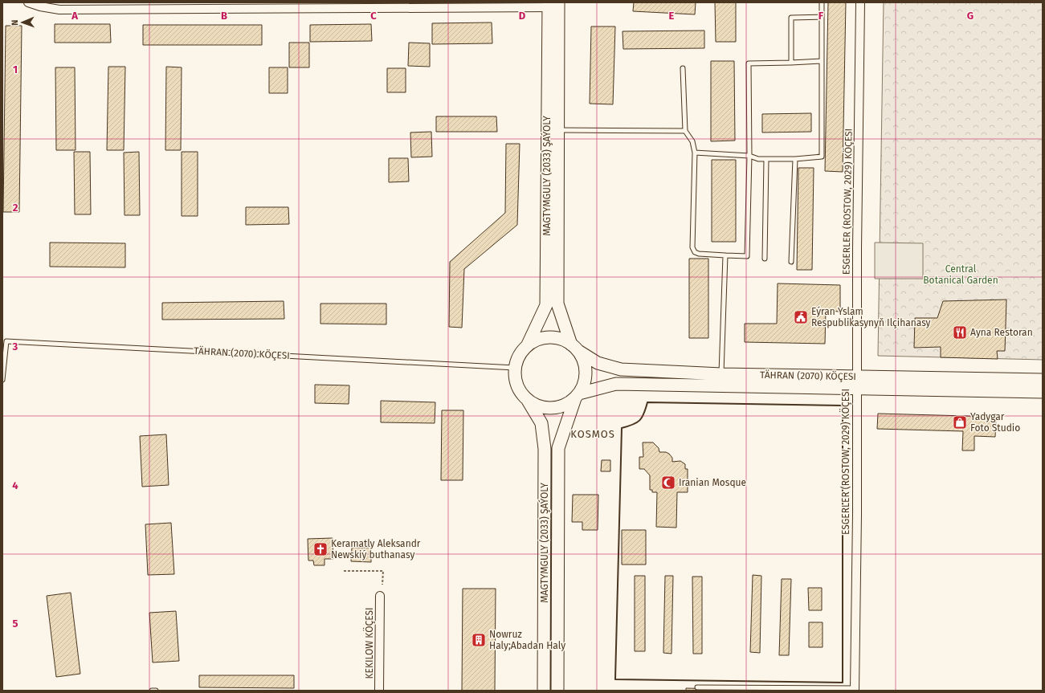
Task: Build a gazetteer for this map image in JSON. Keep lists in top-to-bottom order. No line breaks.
{"streets":{"main road":["MAGTYMGULY (2033) ŞAÝOLY","TÄHRAN (2070) KÖÇESI"],"street":["ESGERLER (ROSTOW, 2029) KÖÇESI","KEKILOW KÖÇESI"]},"crossings":[["MAGTYMGULY (2033) ŞAÝOLY","TÄHRAN (2070) KÖÇESI"],["ESGERLER (ROSTOW, 2029) KÖÇESI","TÄHRAN (2070) KÖÇESI"]],"districts":["KOSMOS"],"parks":["Central Botanical Garden"],"places":{"public building":["Eýran Yslam Respublikasynyň Ilçihanasy"],"restaurant":["Ayna Restoran"],"shop":["Yadygar Foto Studio"],"mosque":["Iranian Mosque"],"church":["Keramatly Aleksandr Newskiý buthanasy"],"building":["Nowruz Haly;Abadan Haly"]},"north":"left","grid":{"columns":["A","B","C","D","E","F","G"],"rows":["1","2","3","4","5"]}}
